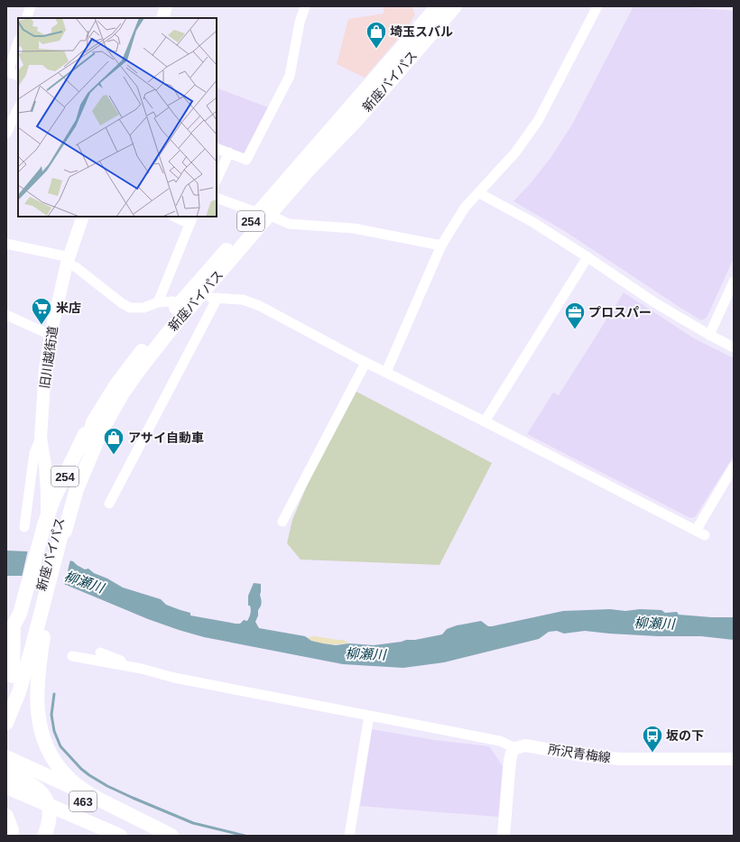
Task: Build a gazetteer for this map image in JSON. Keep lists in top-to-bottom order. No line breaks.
{"streets":{"highway":["新座バイパス","254","463"],"main road":["旧川越街道","所沢青梅線"]},"crossings":[["新座バイパス","254"],["新座バイパス","旧川越街道"]],"water":["柳瀬川"],"places":{"shop":["埼玉スバル","アサイ自動車"],"supermarket":["米店"],"office":["プロスパー"],"bus stop":["坂の下"]}}
